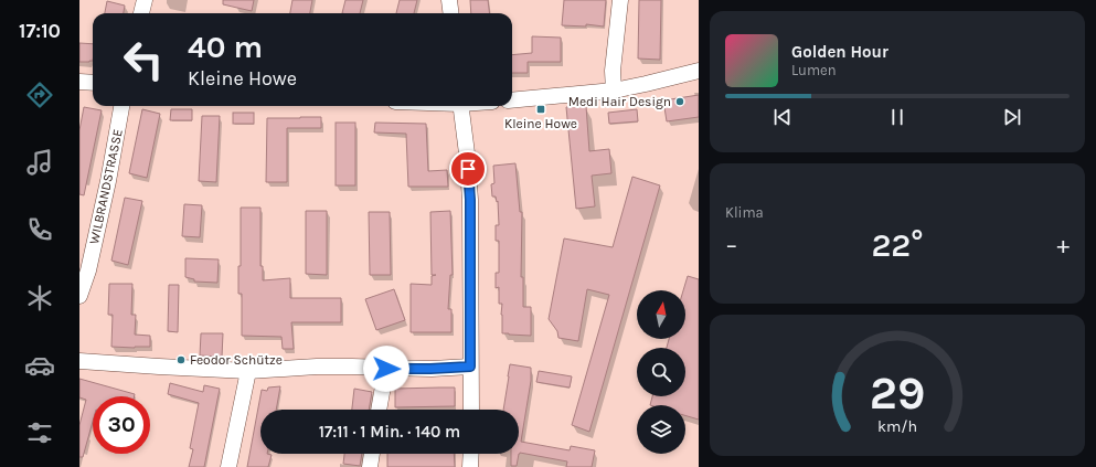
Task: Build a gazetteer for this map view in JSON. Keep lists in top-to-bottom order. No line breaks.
{"streets":{"street":["WILBRANDSTRASSE"]},"places":{"other":["Medi Hair Design","Feodor Schütze"],"transit":["Kleine Howe"]},"north":"top","page":{"tabs":"17:10","turn":["40 m","Kleine Howe"],"song":["Golden Hour","Lumen"],"tile":"Klima","heat":["−","22°","+"],"limit":"30","trip":"17:11 · 1 Min. · 140 m","gauge":["29","km/h"]}}
